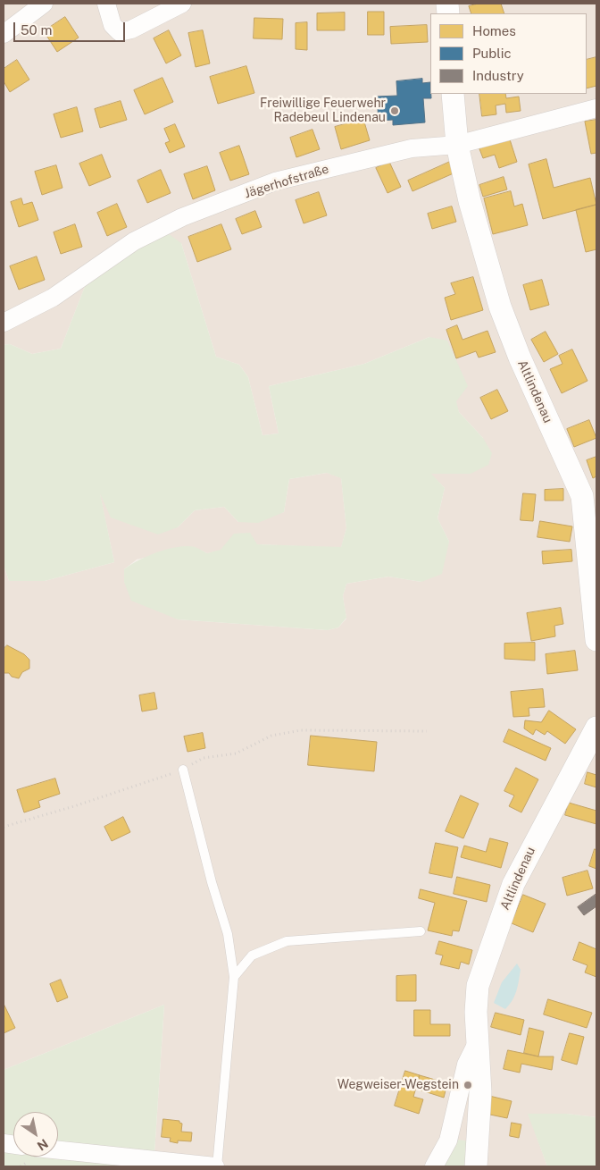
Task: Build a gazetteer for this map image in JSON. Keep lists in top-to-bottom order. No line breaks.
{"streets":{"street":["Jägerhofstraße","Altlindenau"]},"crossings":[["Jägerhofstraße","Altlindenau"]],"places":["Freiwillige Feuerwehr Radebeul Lindenau","Wegweiser-Wegstein"],"legend":["Homes","Public","Industry"],"scale_bar":"50 m","north":"bottom right"}
